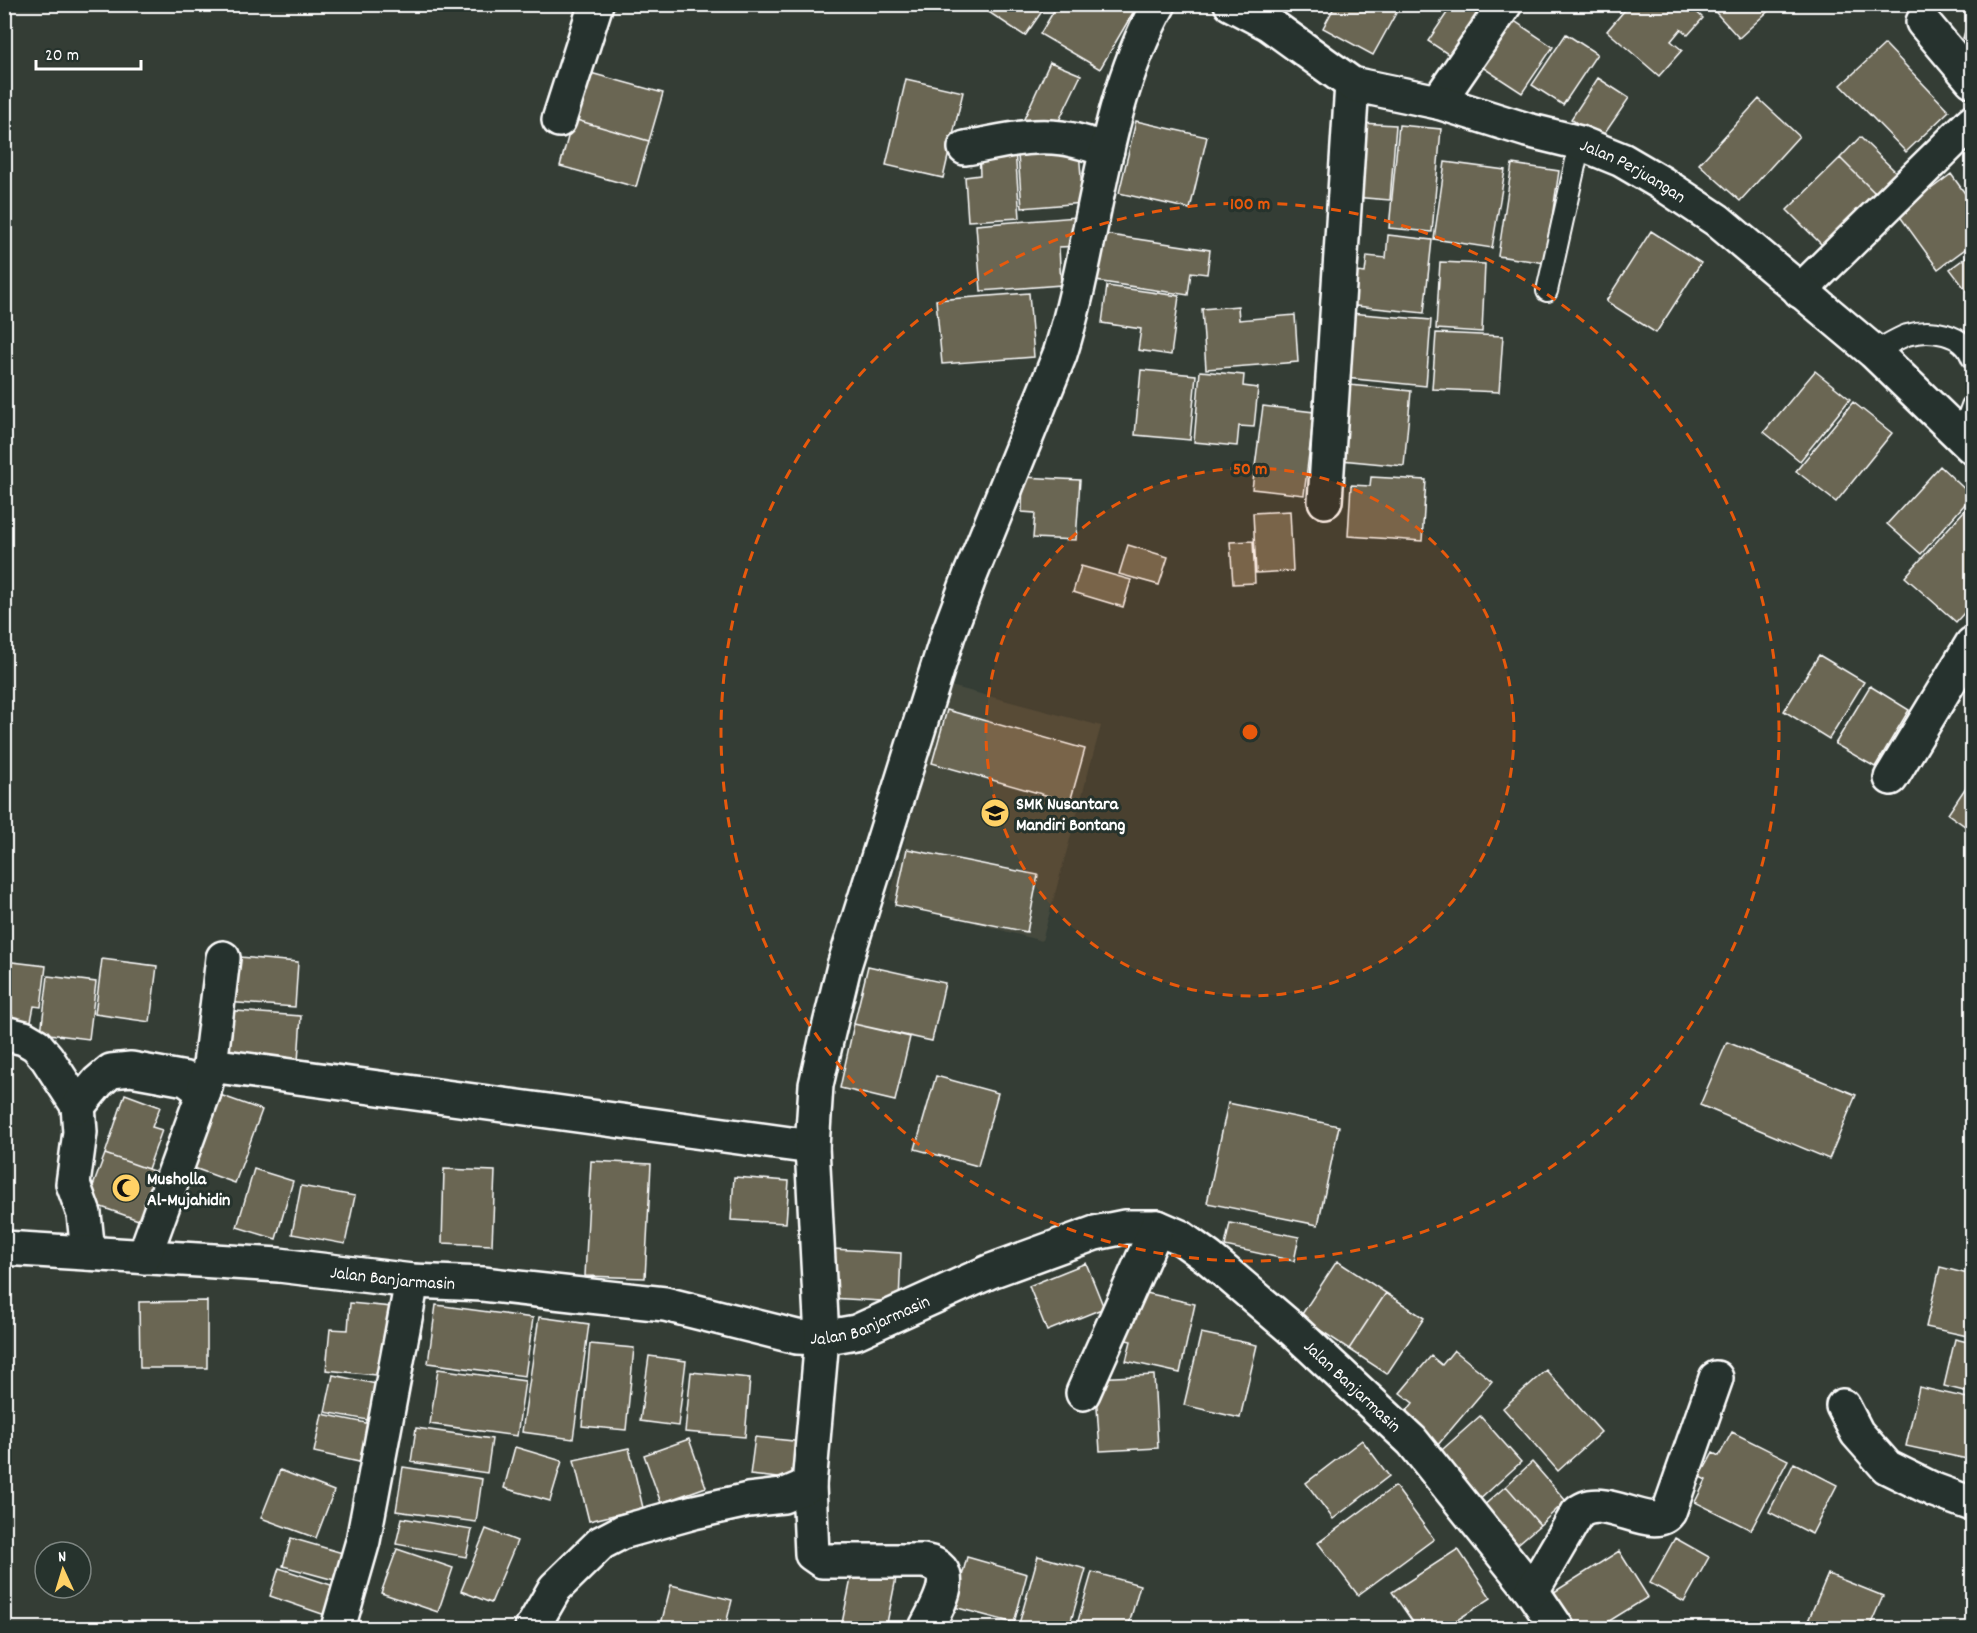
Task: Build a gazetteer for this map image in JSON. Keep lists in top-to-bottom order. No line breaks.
{"streets":{"street":["Jalan Perjuangan","Jalan Banjarmasin"]},"places":{"school or university":["SMK Nusantara Mandiri Bontang"],"mosque":["Musholla Al-Mujahidin"]},"scale_bar":"20 m","north":"top","rings":["100 m","50 m"]}
